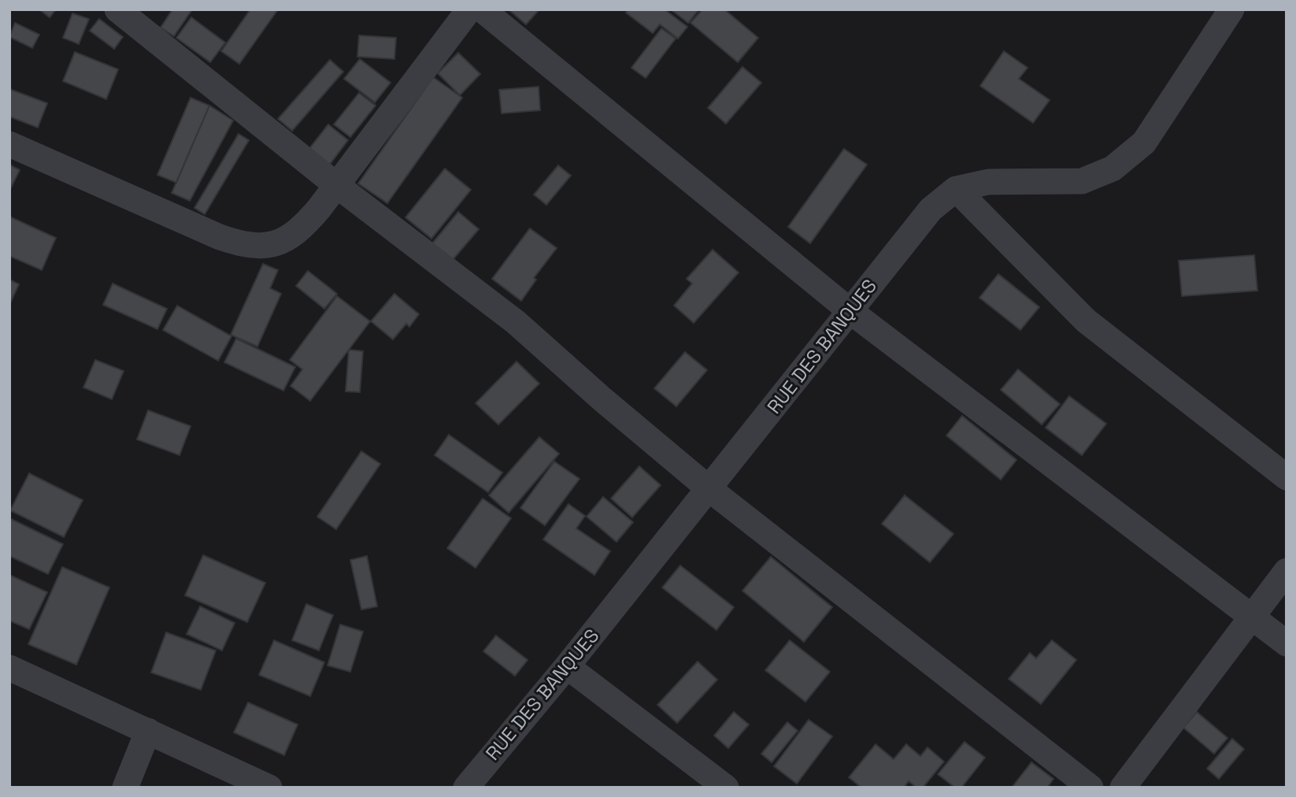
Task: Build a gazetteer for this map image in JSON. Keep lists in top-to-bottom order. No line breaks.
{"streets":{"street":["RUE DES BANQUES"]}}
